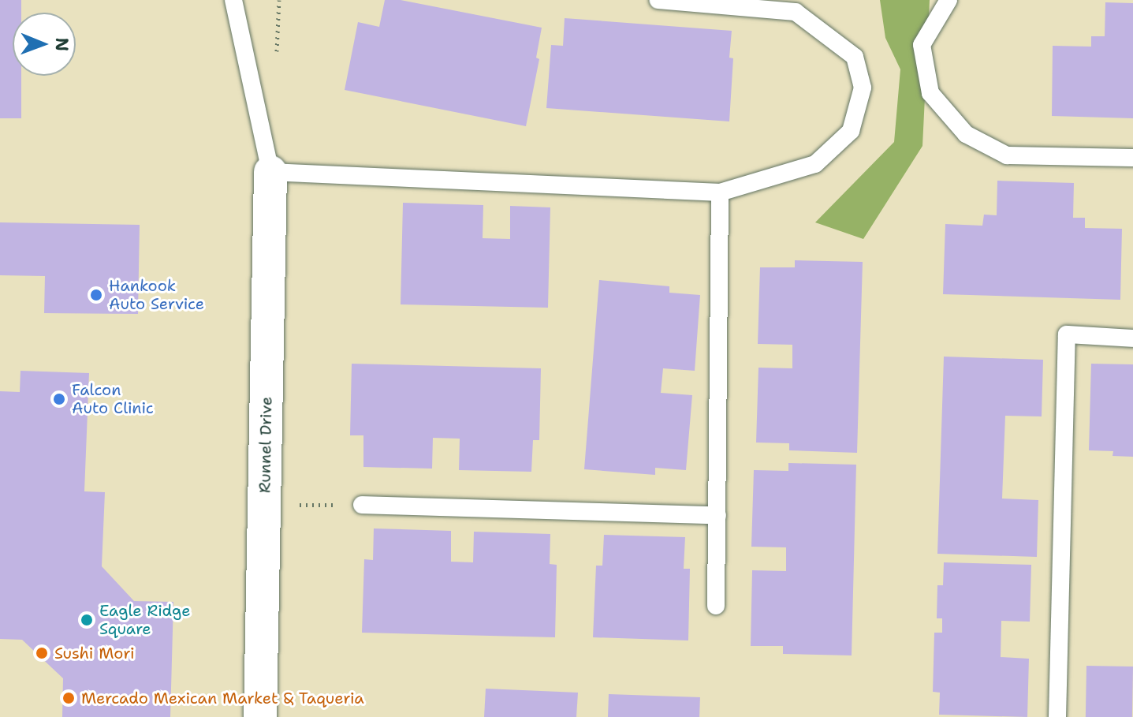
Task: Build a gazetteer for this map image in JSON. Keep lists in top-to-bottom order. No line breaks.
{"streets":{"street":["Runnel Drive"]},"places":["Hankook Auto Service","Falcon Auto Clinic","Eagle Ridge Square","Sushi Mori","Mercado Mexican Market & Taqueria"],"north":"right"}
